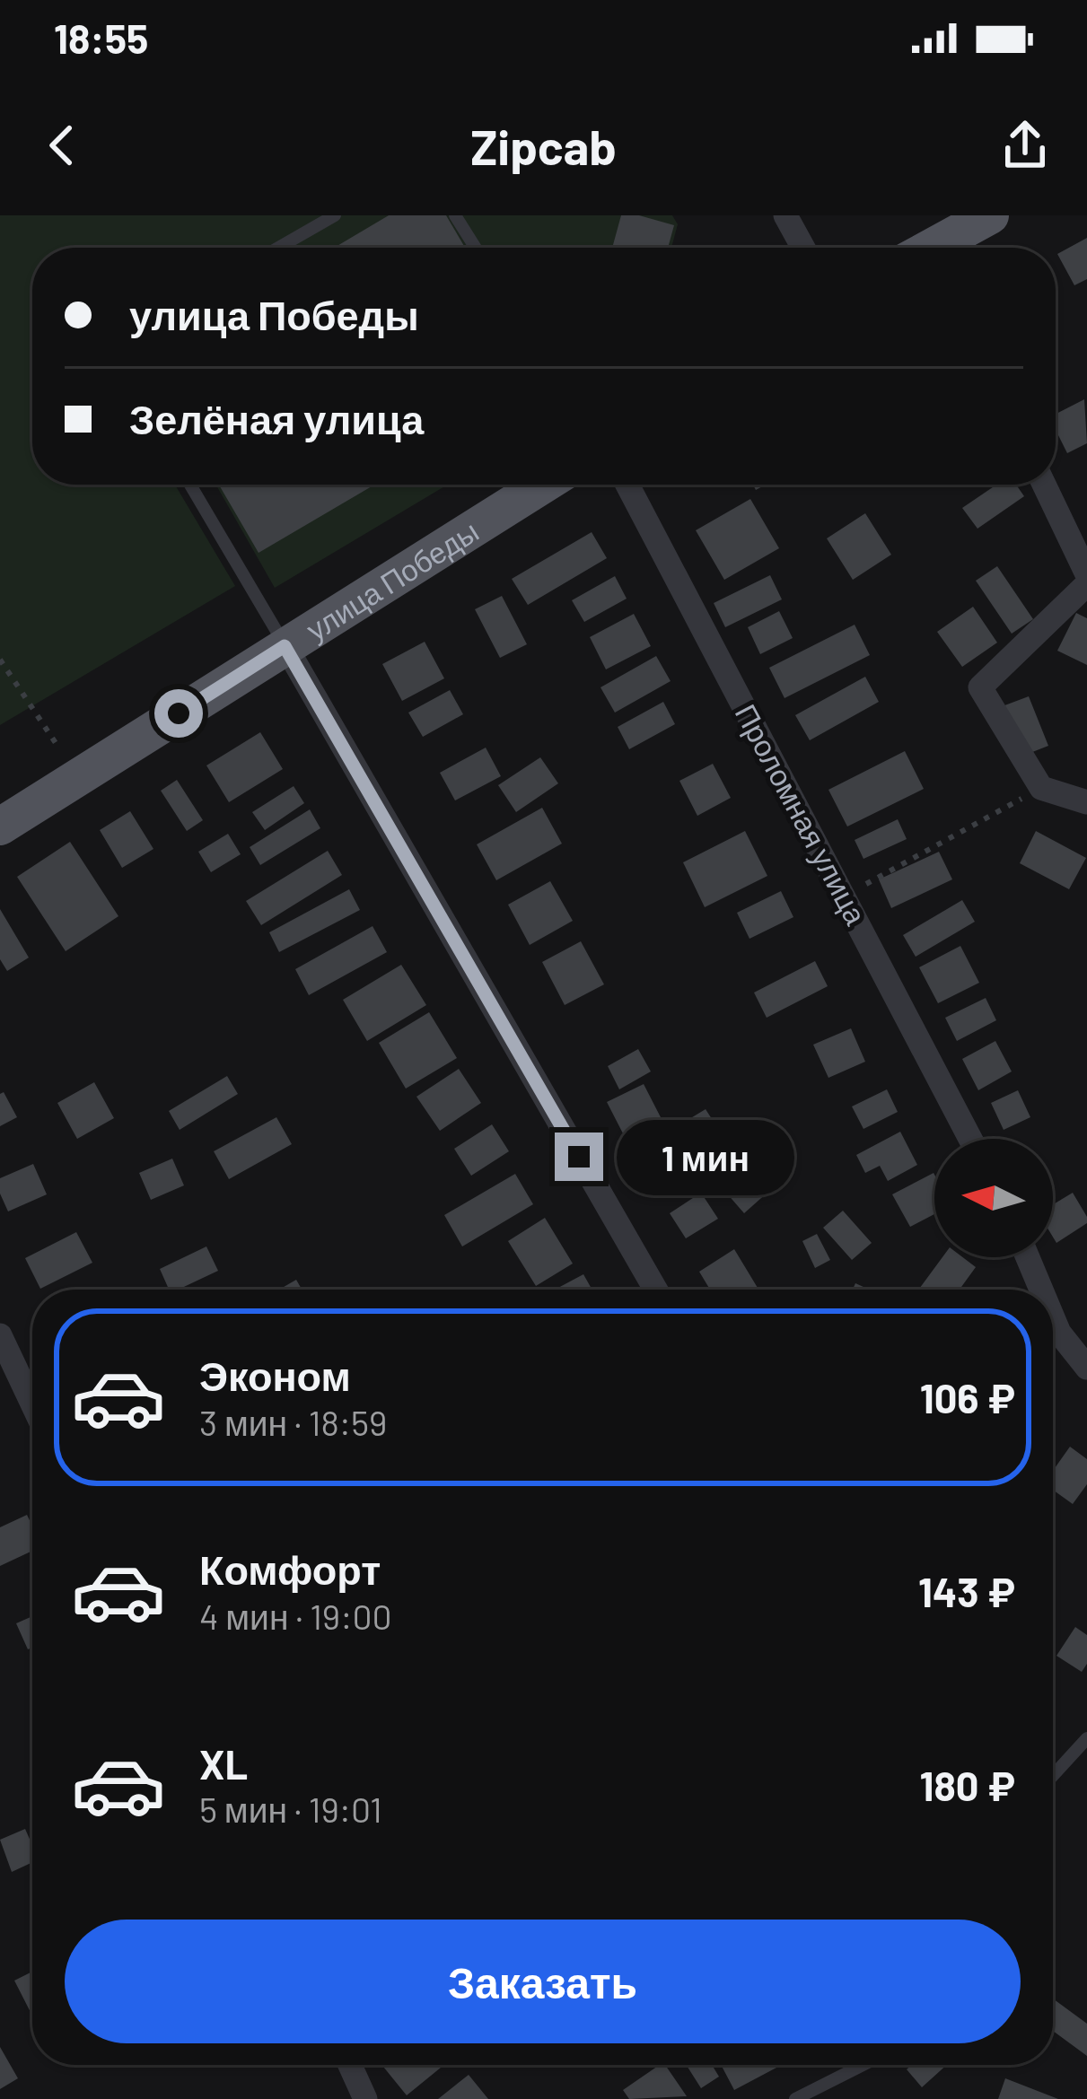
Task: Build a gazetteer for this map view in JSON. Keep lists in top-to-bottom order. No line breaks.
{"streets":{"main road":["улица Победы"],"street":["Проломная улица"]},"north":"left","page":{"status":"18:55","header":"Zipcab","banner":["улица Победы","Зелёная улица"],"bubble":"1 мин","list":[{"name":"Эконом","note":"3 мин · 18:59","value":"106 ₽"},{"name":"Комфорт","note":"4 мин · 19:00","value":"143 ₽"},{"name":"XL","note":"5 мин · 19:01","value":"180 ₽"}],"buttons":"Заказать"}}
